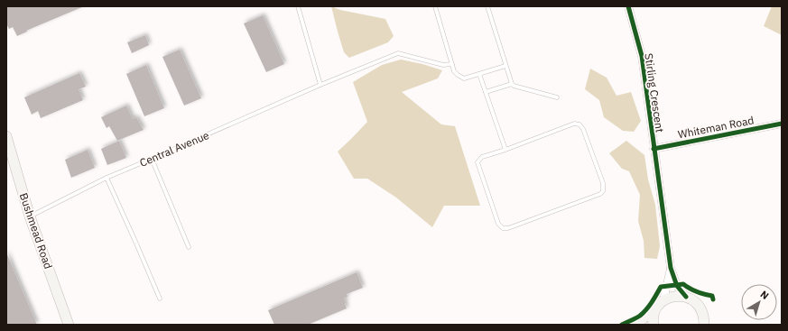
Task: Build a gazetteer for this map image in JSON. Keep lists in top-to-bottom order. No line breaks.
{"streets":{"main road":["Bushmead Road"],"street":["Stirling Crescent","Whiteman Road"],"lane":["Central Avenue"]},"crossings":[["Stirling Crescent","Whiteman Road"],["Central Avenue","Bushmead Road"]],"north":"top right"}
